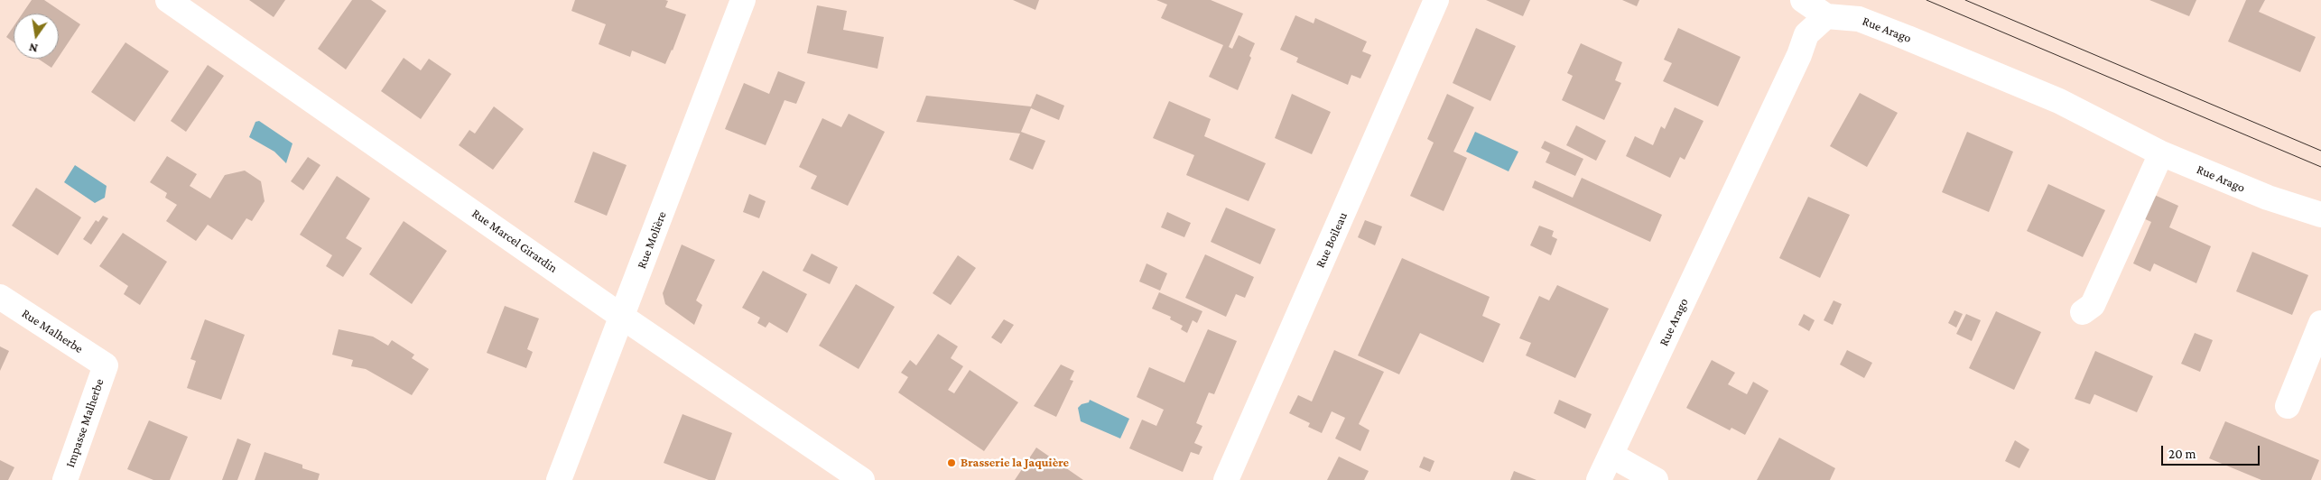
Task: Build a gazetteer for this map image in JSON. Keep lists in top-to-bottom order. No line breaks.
{"streets":{"street":["Rue Arago","Rue Molière","Rue Boileau","Rue Marcel Girardin","Rue Malherbe","Impasse Malherbe"]},"crossings":[["Rue Molière","Rue Marcel Girardin"],["Rue Malherbe","Impasse Malherbe"]],"places":["Brasserie la Jaquière"],"scale_bar":"20 m","north":"bottom"}
